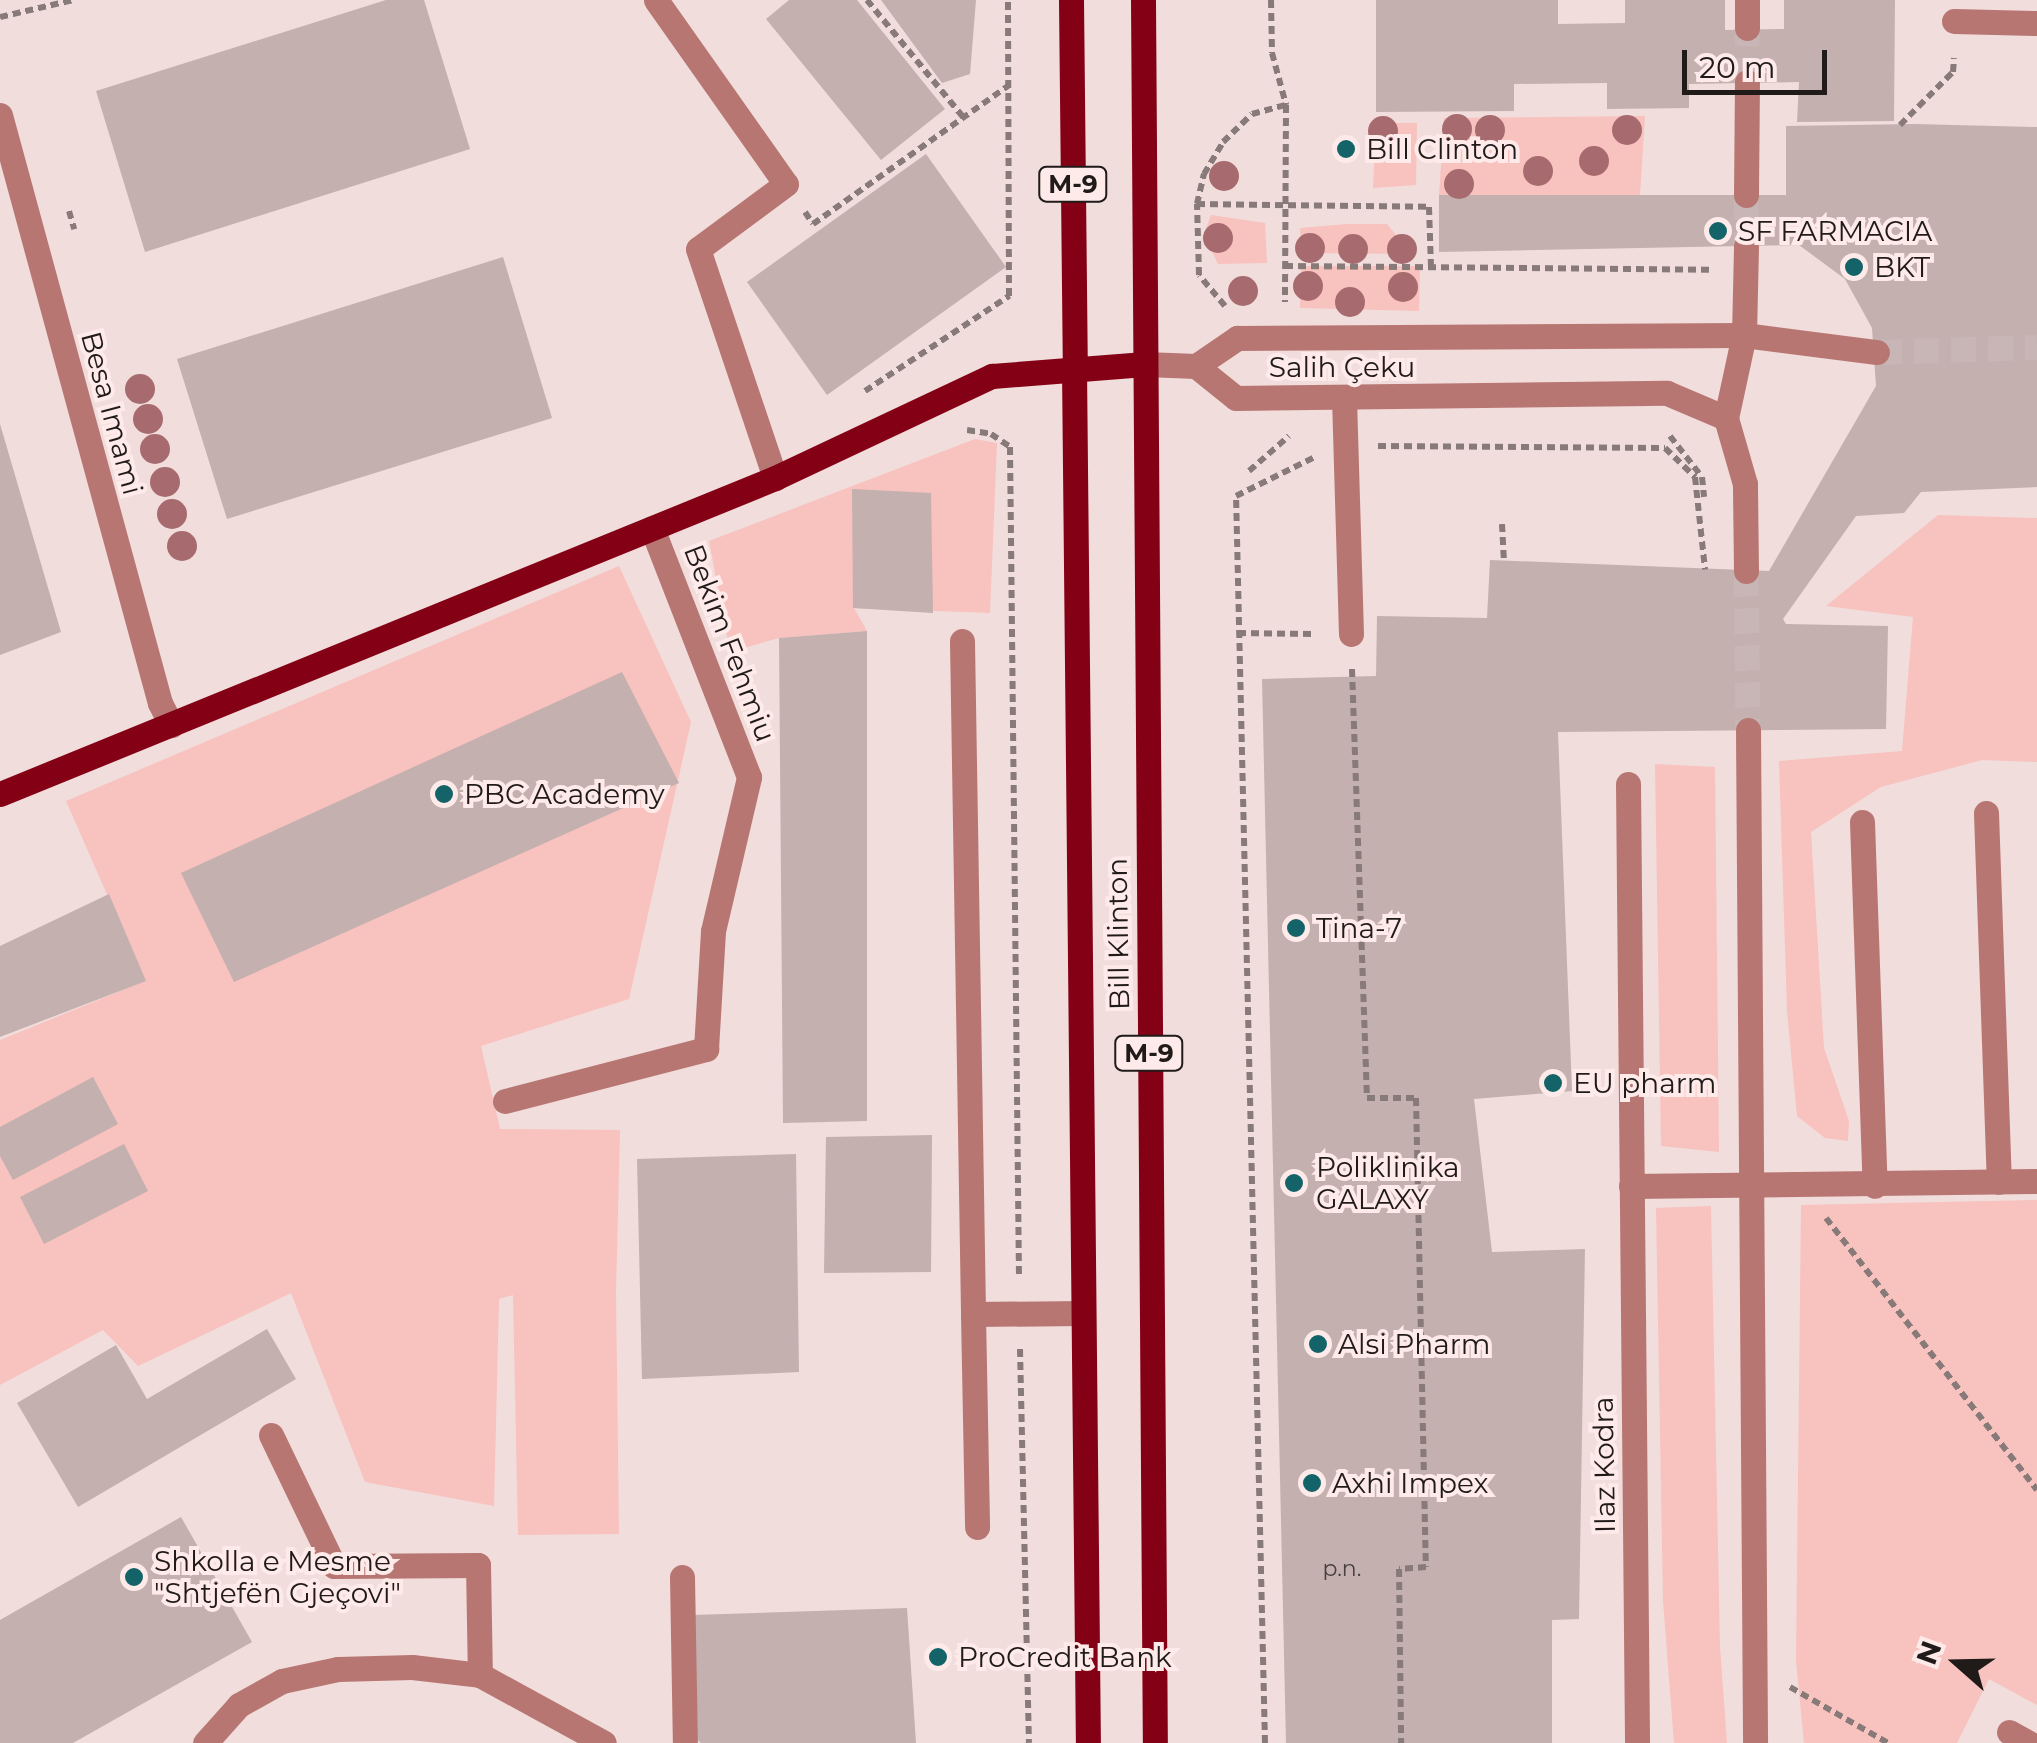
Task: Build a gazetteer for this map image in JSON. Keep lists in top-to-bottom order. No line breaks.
{"streets":{"main road":["M-9","Bekim Fehmiu","Bill Klinton"],"street":["Salih Çeku","Besa Imami","Ilaz Kodra"]},"crossings":[["M-9","Bekim Fehmiu"],["M-9","Bill Klinton"],["Besa Imami","Bekim Fehmiu"],["Bekim Fehmiu","Bill Klinton"]],"places":["Bill Clinton","SF FARMACIA","BKT","PBC Academy","Tina-7","EU pharm","Poliklinika GALAXY","Alsi Pharm","Axhi Impex","Shkolla e Mesme \"Shtjefën Gjeçovi\"","ProCredit Bank"],"house_numbers":["p.n."],"scale_bar":"20 m","north":"left"}
